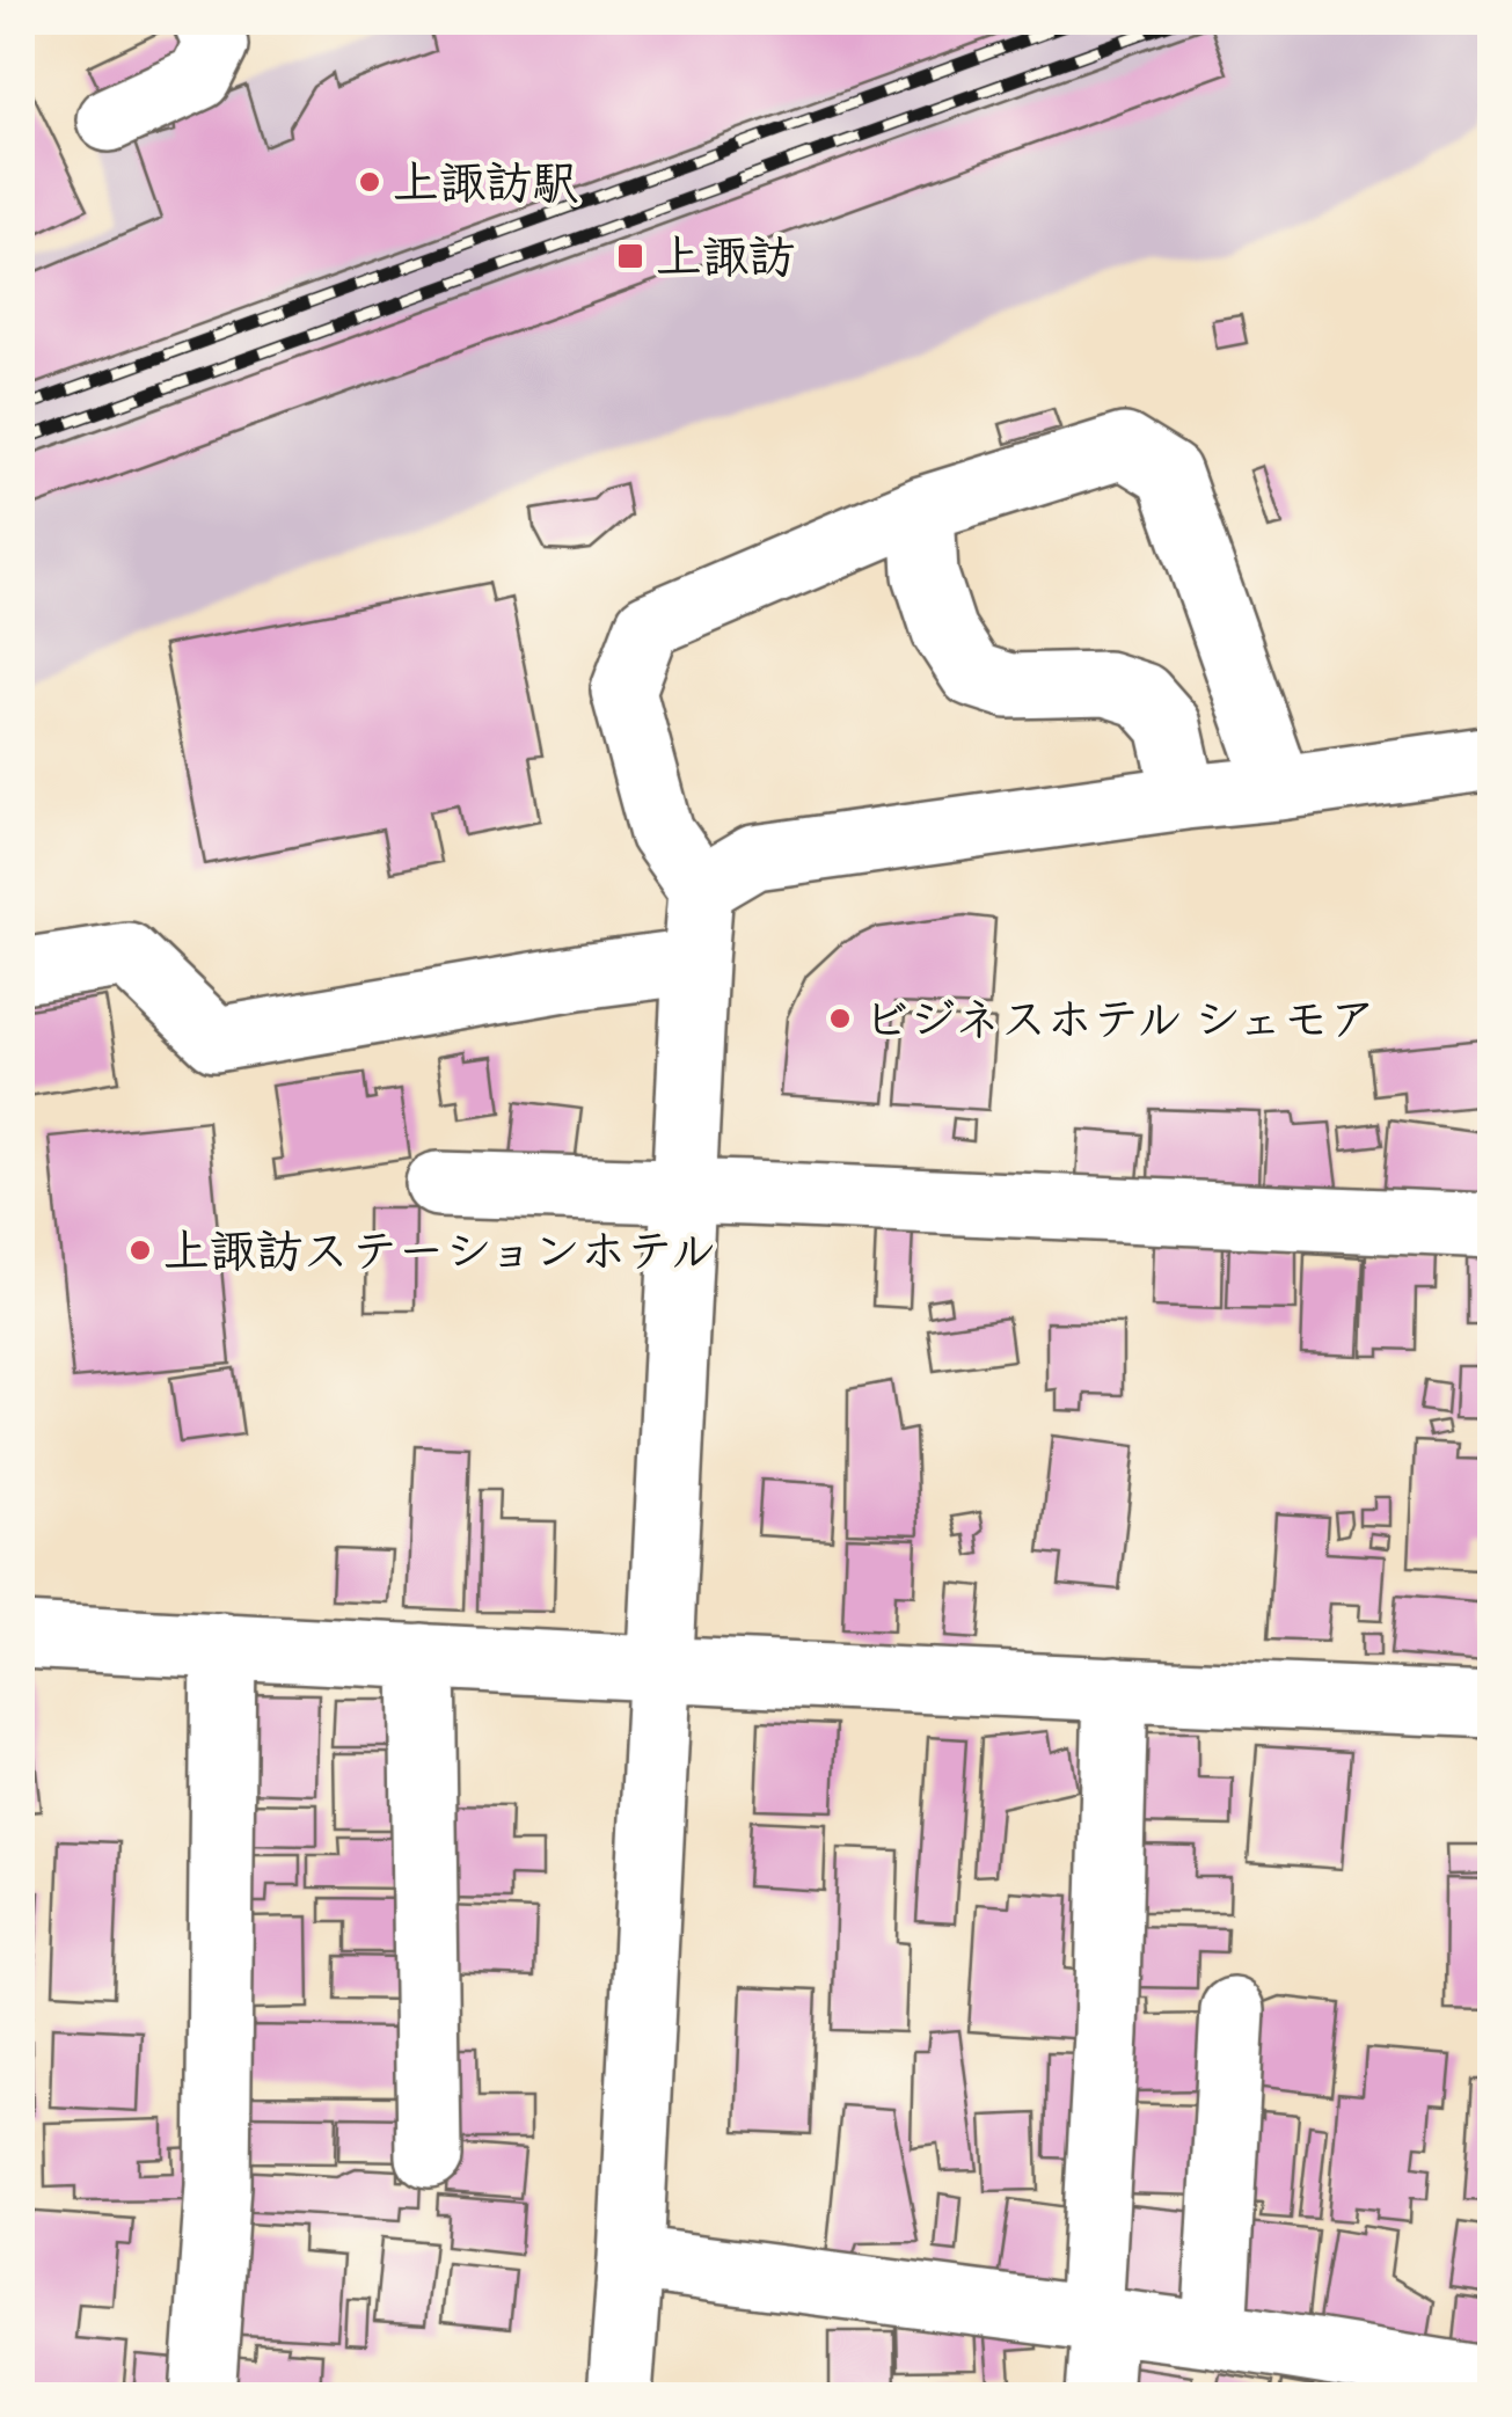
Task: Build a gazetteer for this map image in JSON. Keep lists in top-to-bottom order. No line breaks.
{"places":{"other":["上諏訪駅","ビジネスホテル シェモア","上諏訪ステーションホテル"],"transit":["上諏訪"]}}
